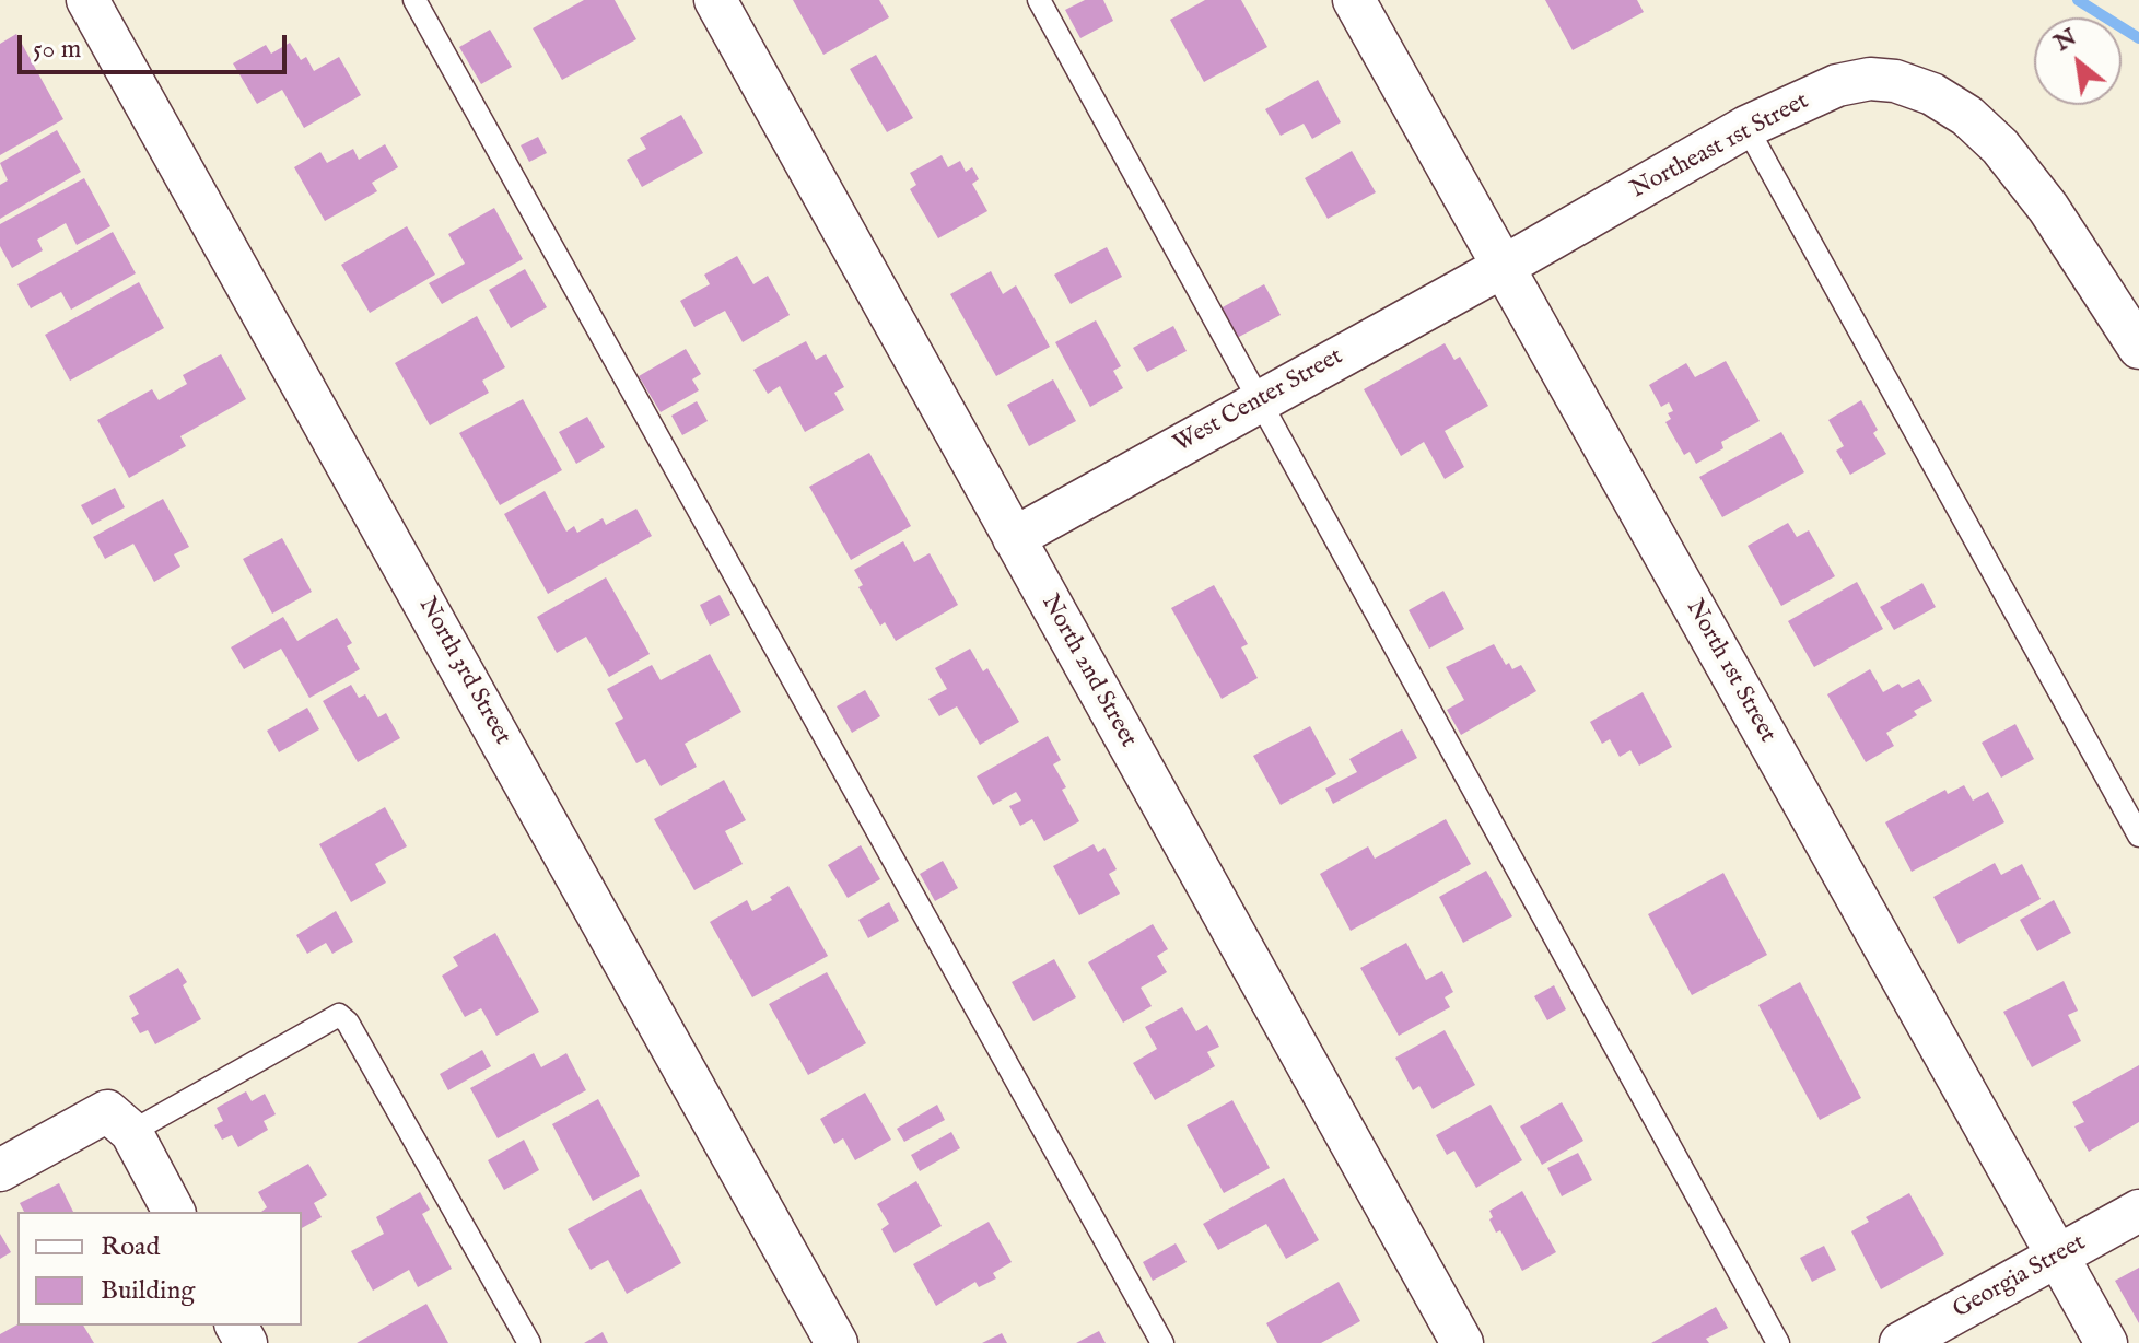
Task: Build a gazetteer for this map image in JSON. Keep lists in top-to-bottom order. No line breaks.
{"streets":{"street":["Northeast 1st Street","West Center Street","North 3rd Street","North 2nd Street","North 1st Street","Georgia Street"]},"crossings":[["Northeast 1st Street","West Center Street"],["Northeast 1st Street","North 1st Street"],["West Center Street","North 2nd Street"],["West Center Street","North 1st Street"],["North 1st Street","Georgia Street"]],"legend":["Road","Building"],"scale_bar":"50 m","north":"top left"}
